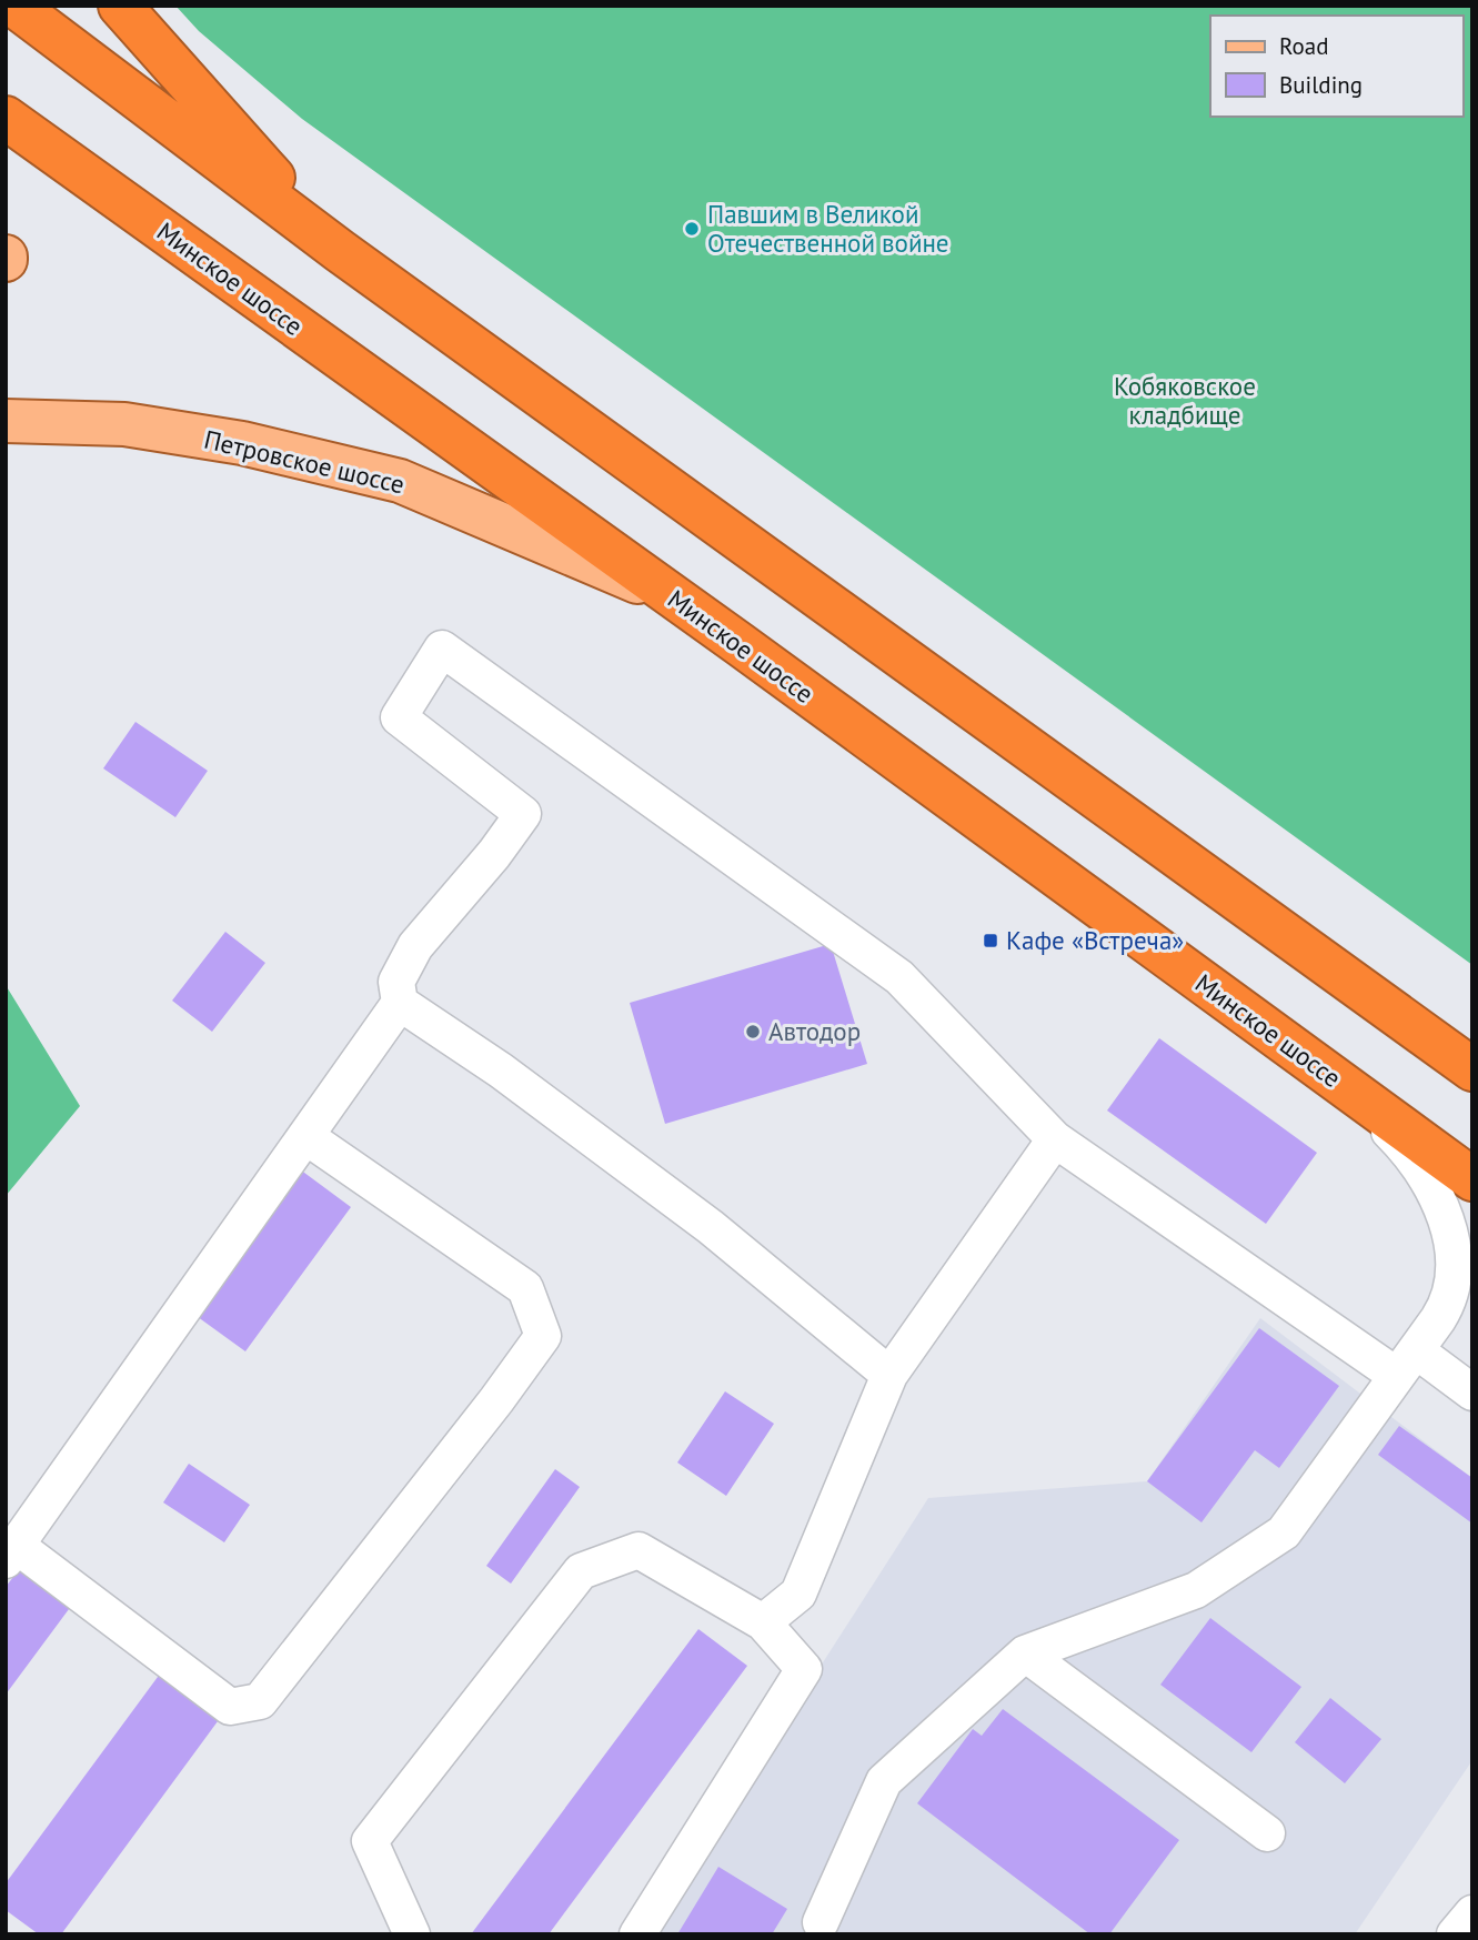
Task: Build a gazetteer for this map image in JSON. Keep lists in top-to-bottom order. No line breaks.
{"streets":{"highway":["Минское шоссе"],"main road":["Петровское шоссе"]},"crossings":[["Минское шоссе","Петровское шоссе"]],"parks":["Кобяковское кладбище"],"places":{"other":["Павшим в Великой Отечественной войне","Автодор"],"transit":["Кафе «Встреча»"]},"legend":["Road","Building"]}
